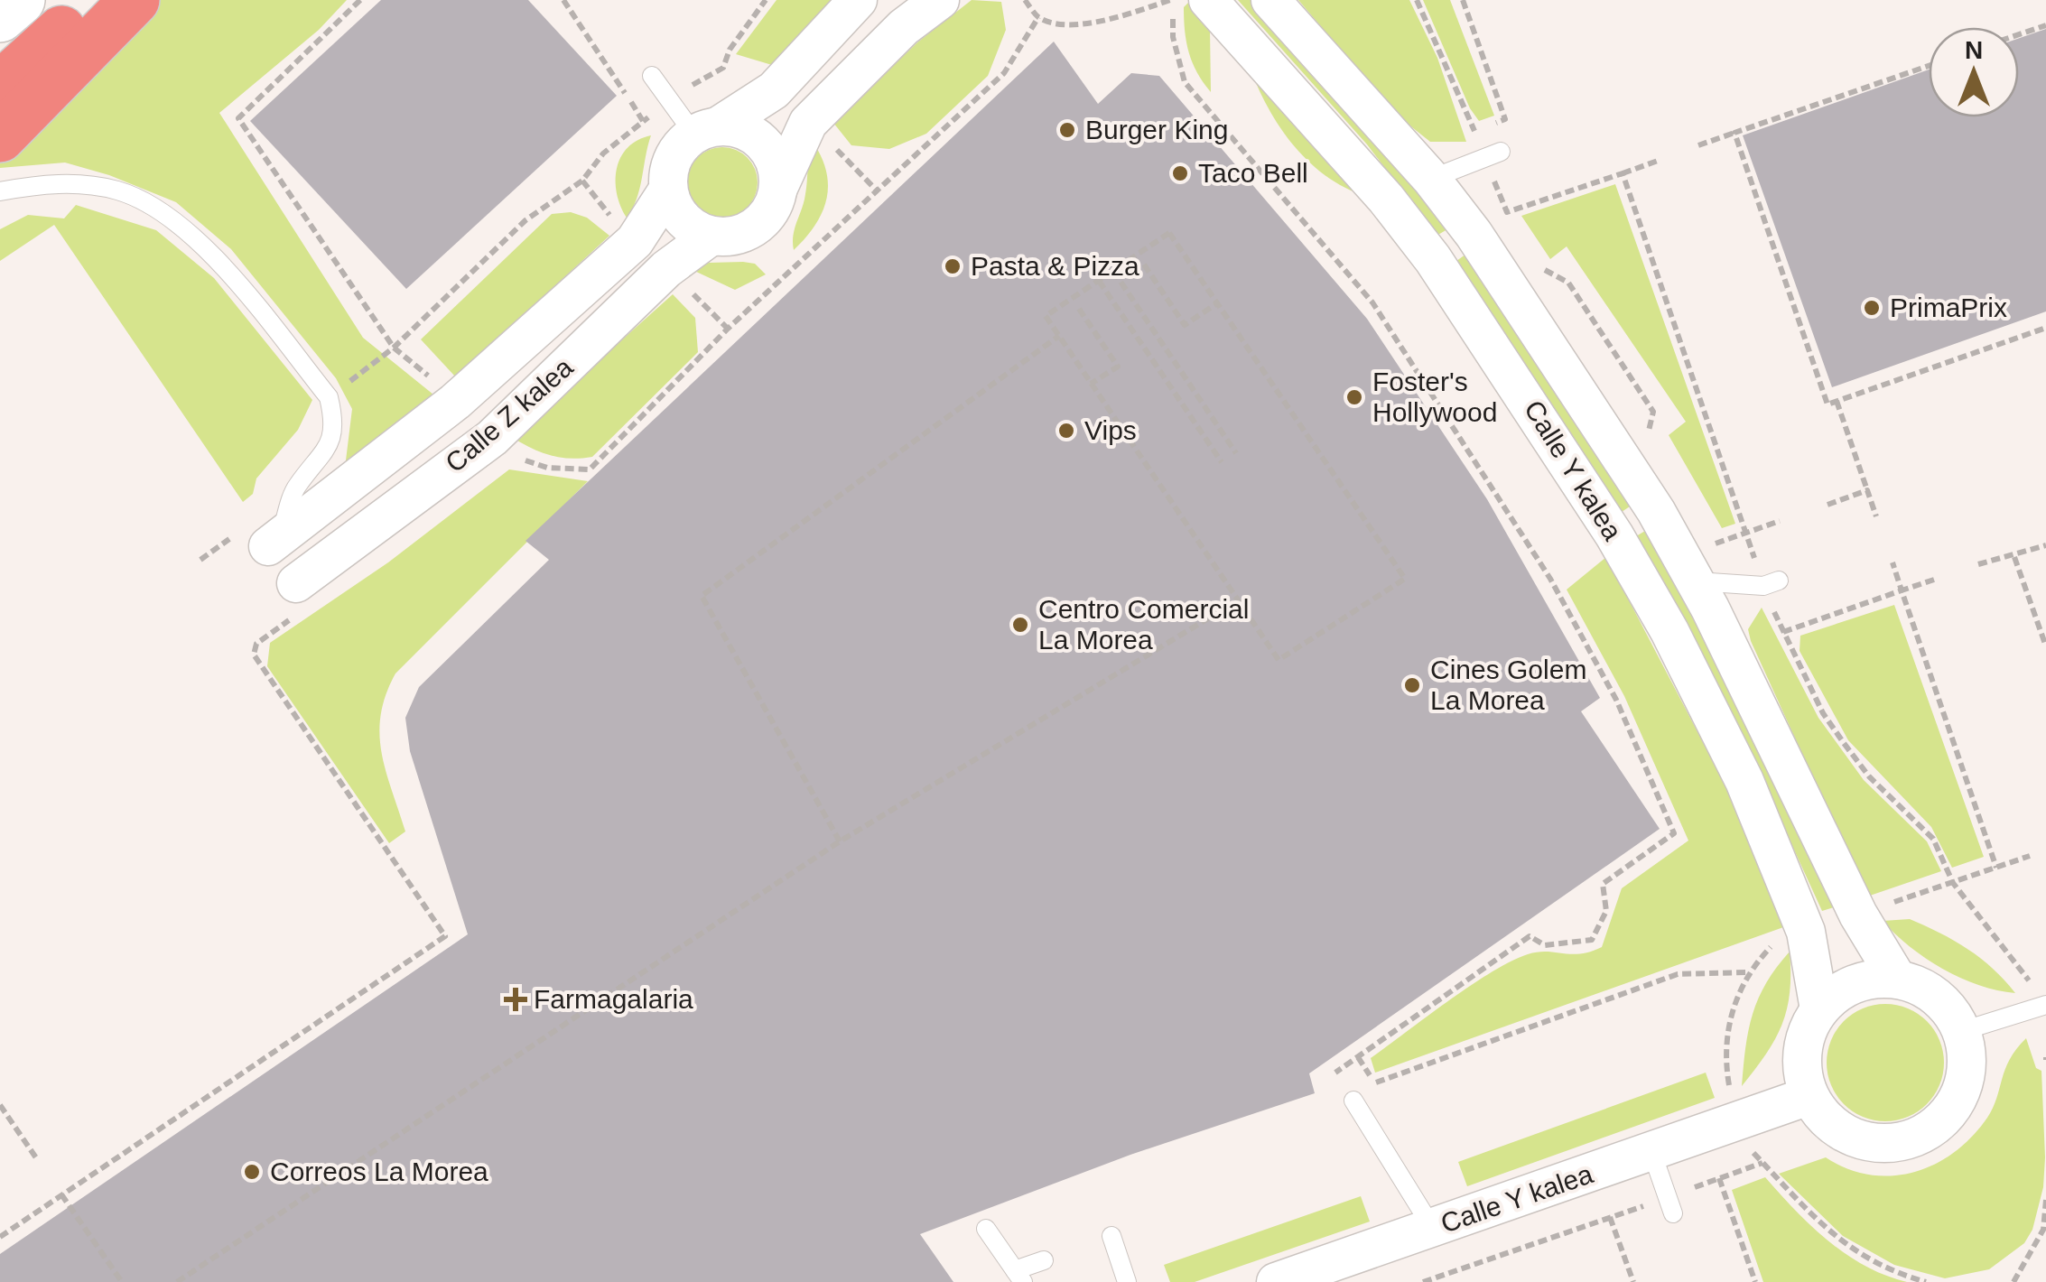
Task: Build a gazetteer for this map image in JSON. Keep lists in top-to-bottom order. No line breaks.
{"streets":{"street":["Calle Z kalea","Calle Y kalea"]},"places":{"other":["Burger King","Taco Bell","Pasta & Pizza","PrimaPrix","Foster's Hollywood","Vips","Centro Comercial La Morea","Cines Golem La Morea","Correos La Morea"],"health":["Farmagalaria"]},"north":"top"}
